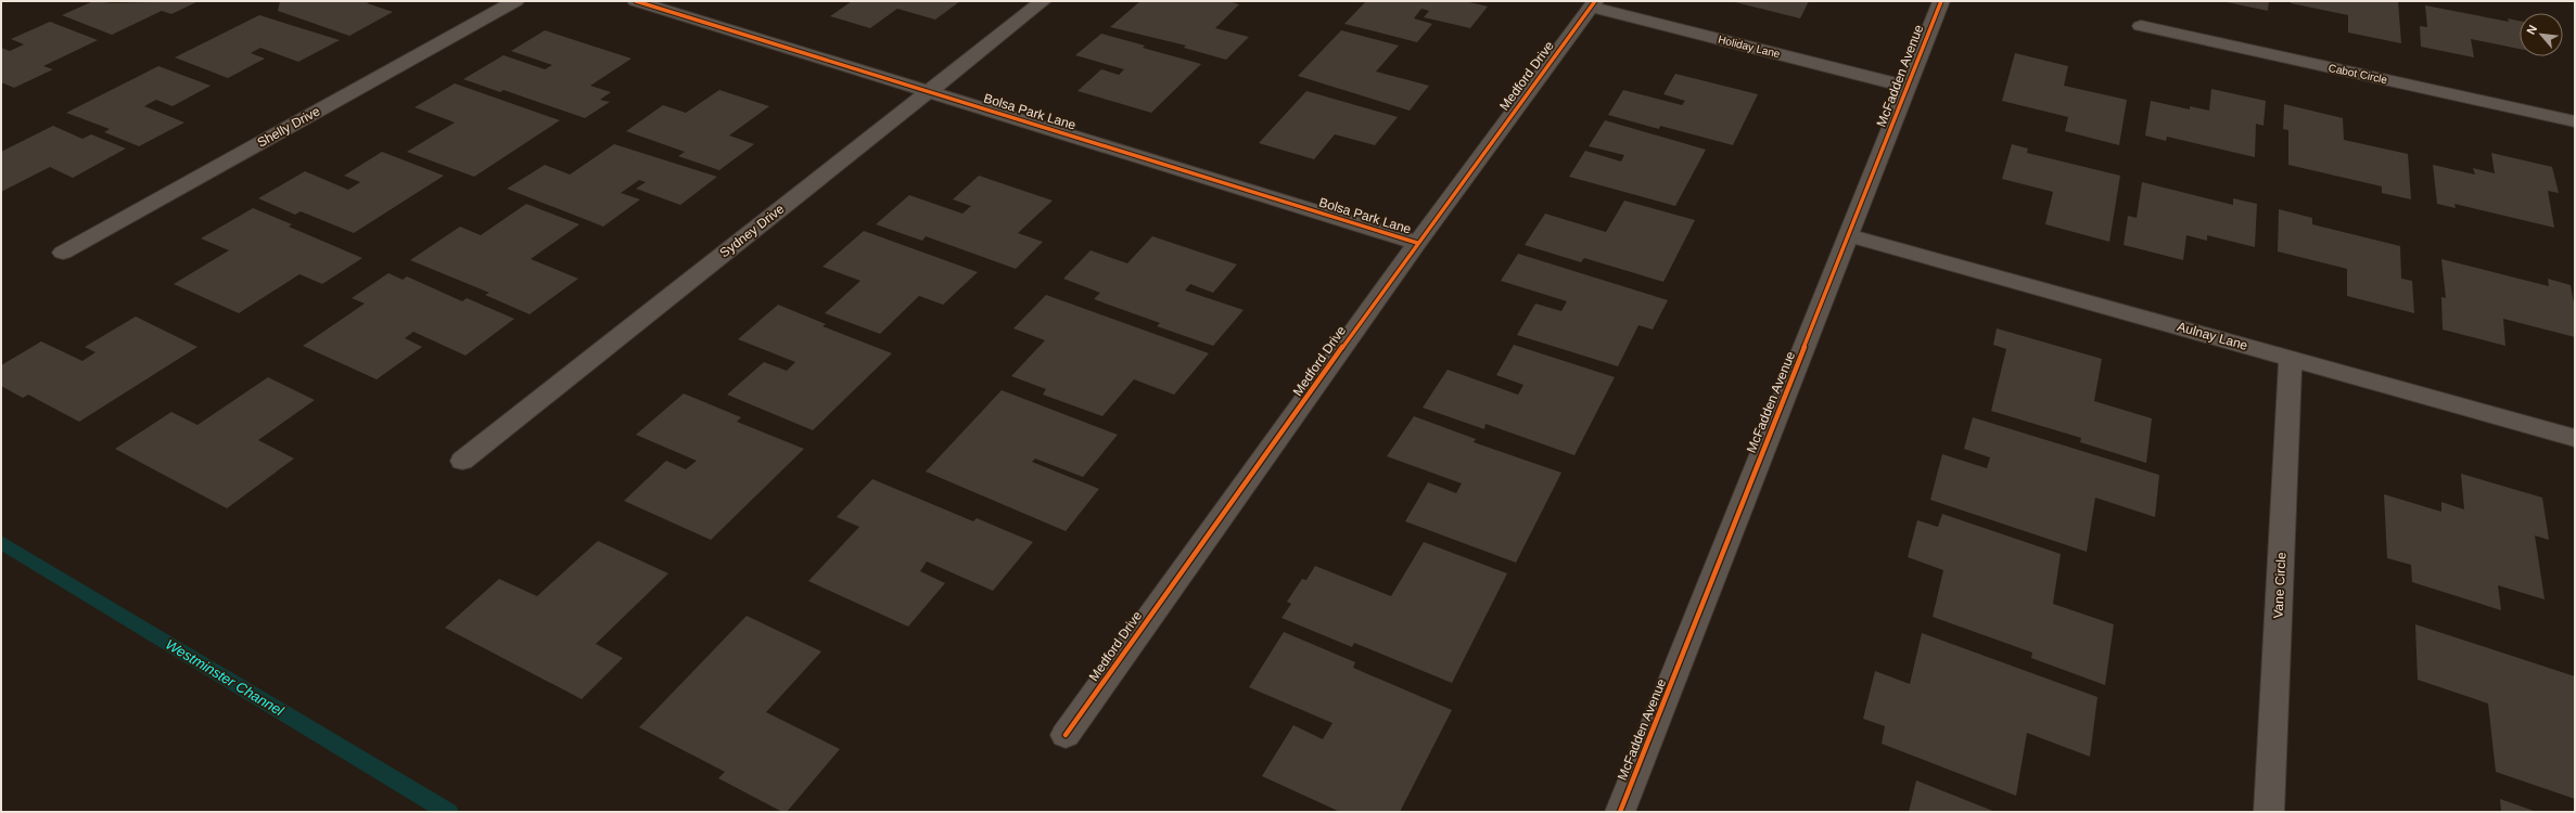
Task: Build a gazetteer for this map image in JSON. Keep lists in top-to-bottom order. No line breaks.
{"streets":{"street":["Holiday Lane","Cabot Circle","Medford Drive","McFadden Avenue","Bolsa Park Lane","Shelly Drive","Sydney Drive","Aulnay Lane","Vane Circle"]},"crossings":[["Holiday Lane","Medford Drive"],["Holiday Lane","McFadden Avenue"],["Medford Drive","Bolsa Park Lane"],["McFadden Avenue","Aulnay Lane"],["Bolsa Park Lane","Sydney Drive"],["Aulnay Lane","Vane Circle"]],"water":["Westminster Channel"],"north":"top left"}
